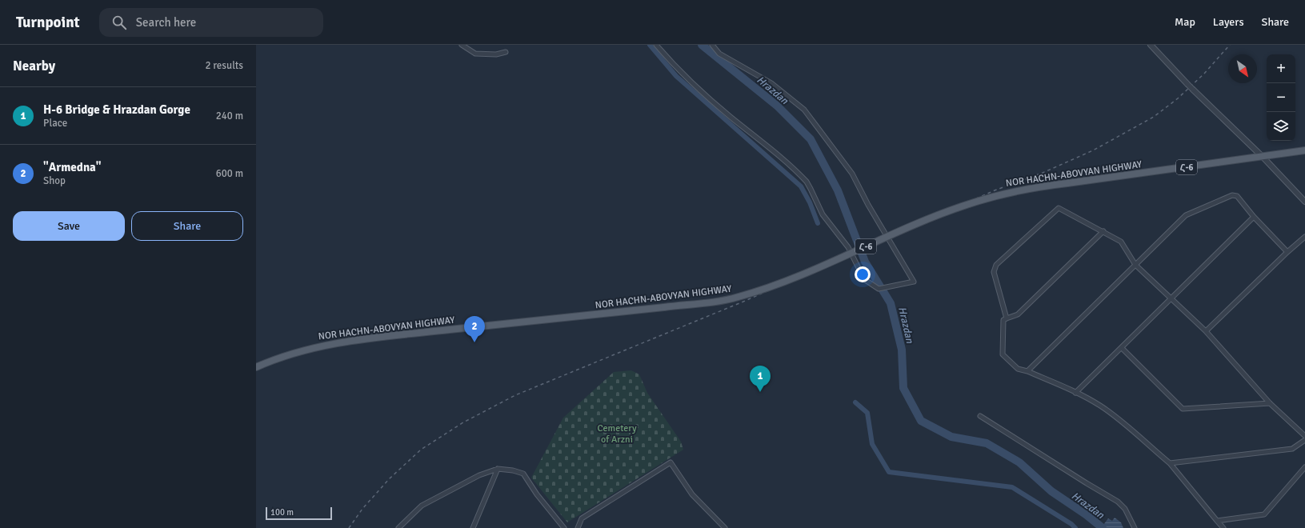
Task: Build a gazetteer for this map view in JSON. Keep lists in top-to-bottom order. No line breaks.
{"streets":{"main road":["Հ-6","NOR HACHN-ABOVYAN HIGHWAY"]},"water":["Hrazdan"],"parks":["Cemetery of Arzni"],"scale_bar":"100 m","north":"bottom right","page":{"header":"Turnpoint","search":"Search here","nav":["Map","Layers","Share"],"heading":["Nearby","2 results"],"map_buttons":["+","−"],"list":[{"mark":"1","name":"H-6 Bridge & Hrazdan Gorge","note":"Place","value":"240 m"},{"mark":"2","name":"\"Armedna\"","note":"Shop","value":"600 m"}],"buttons":["Save","Share"],"pins":["2","1"],"scale":"100 m"}}
